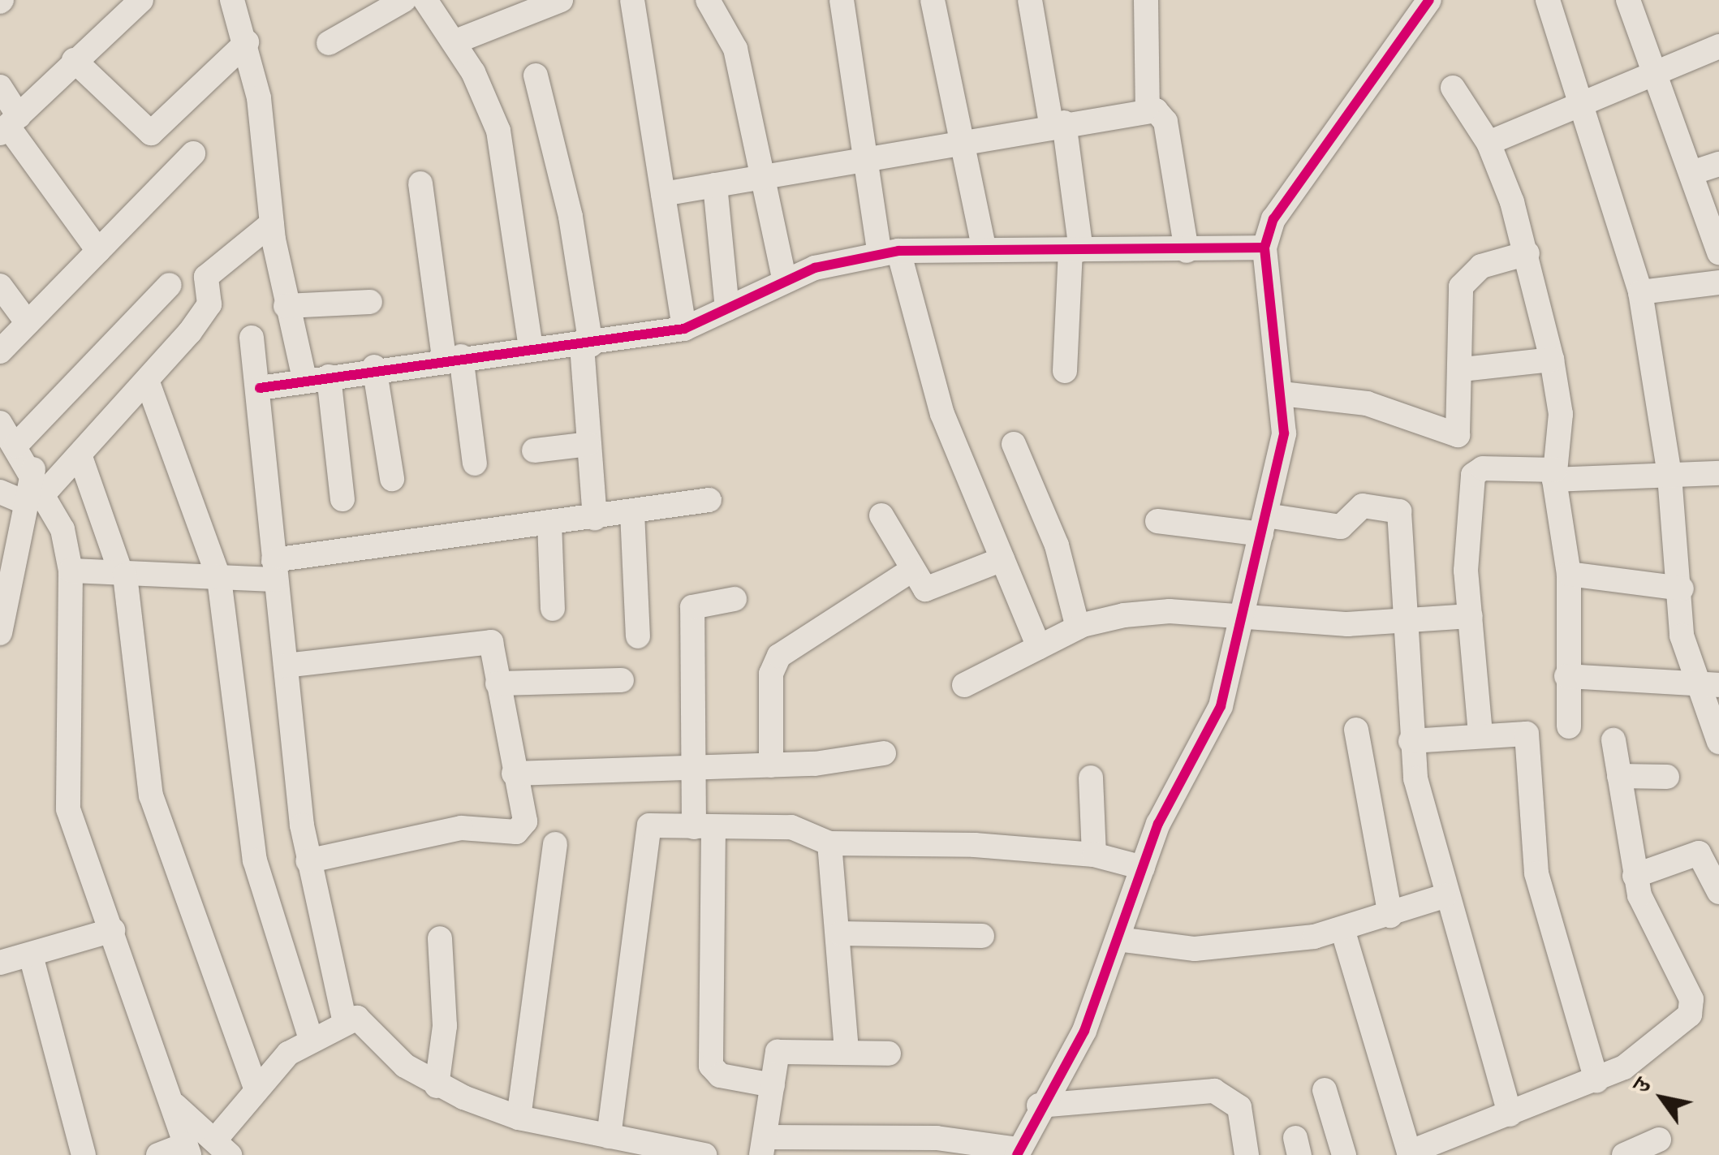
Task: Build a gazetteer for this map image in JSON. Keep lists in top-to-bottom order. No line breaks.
{"north":"top left"}
